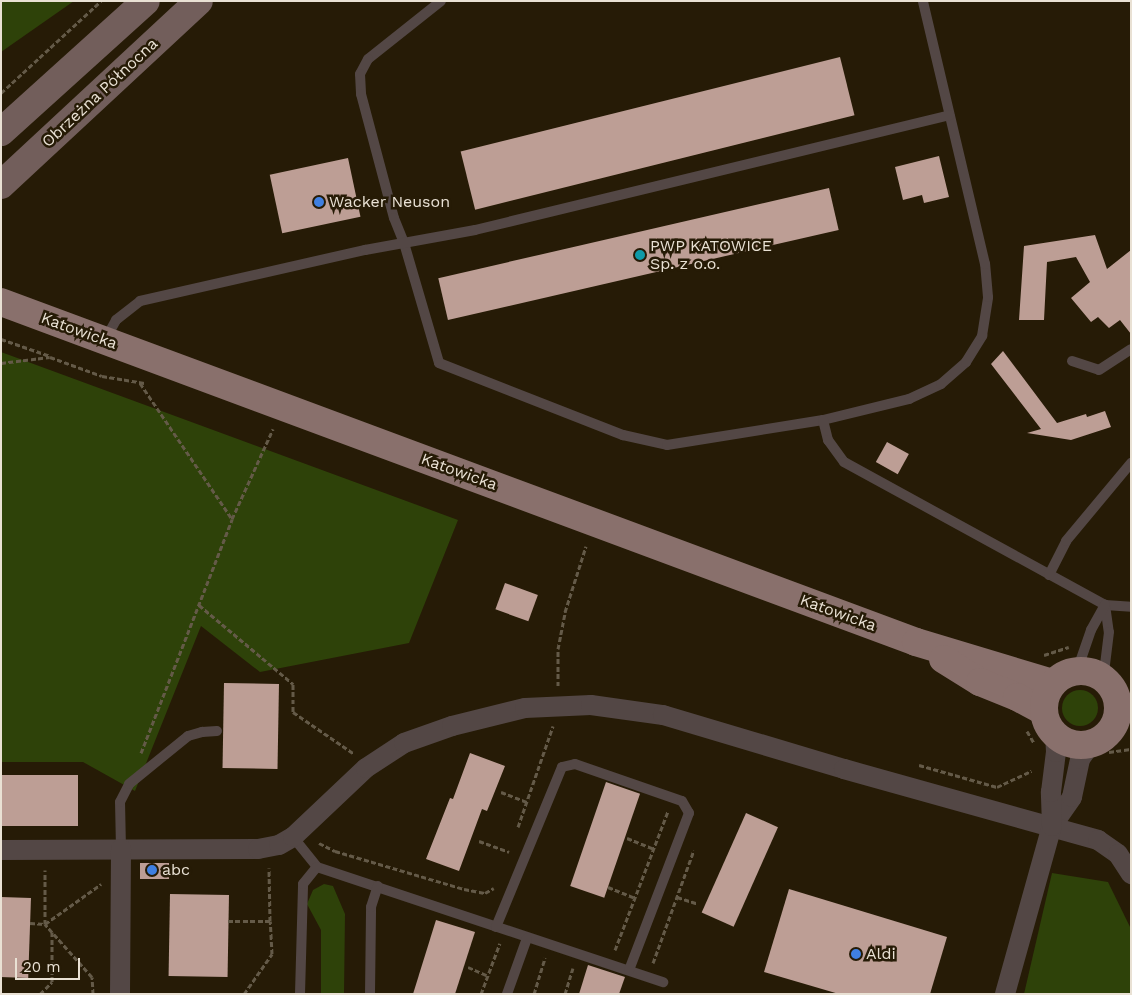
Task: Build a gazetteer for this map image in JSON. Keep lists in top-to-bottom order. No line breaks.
{"streets":{"main road":["Katowicka"],"street":["Obrzeżna Północna"]},"places":["Wacker Neuson","PWP KATOWICE Sp. z o.o.","abc","Aldi"],"scale_bar":"20 m"}
